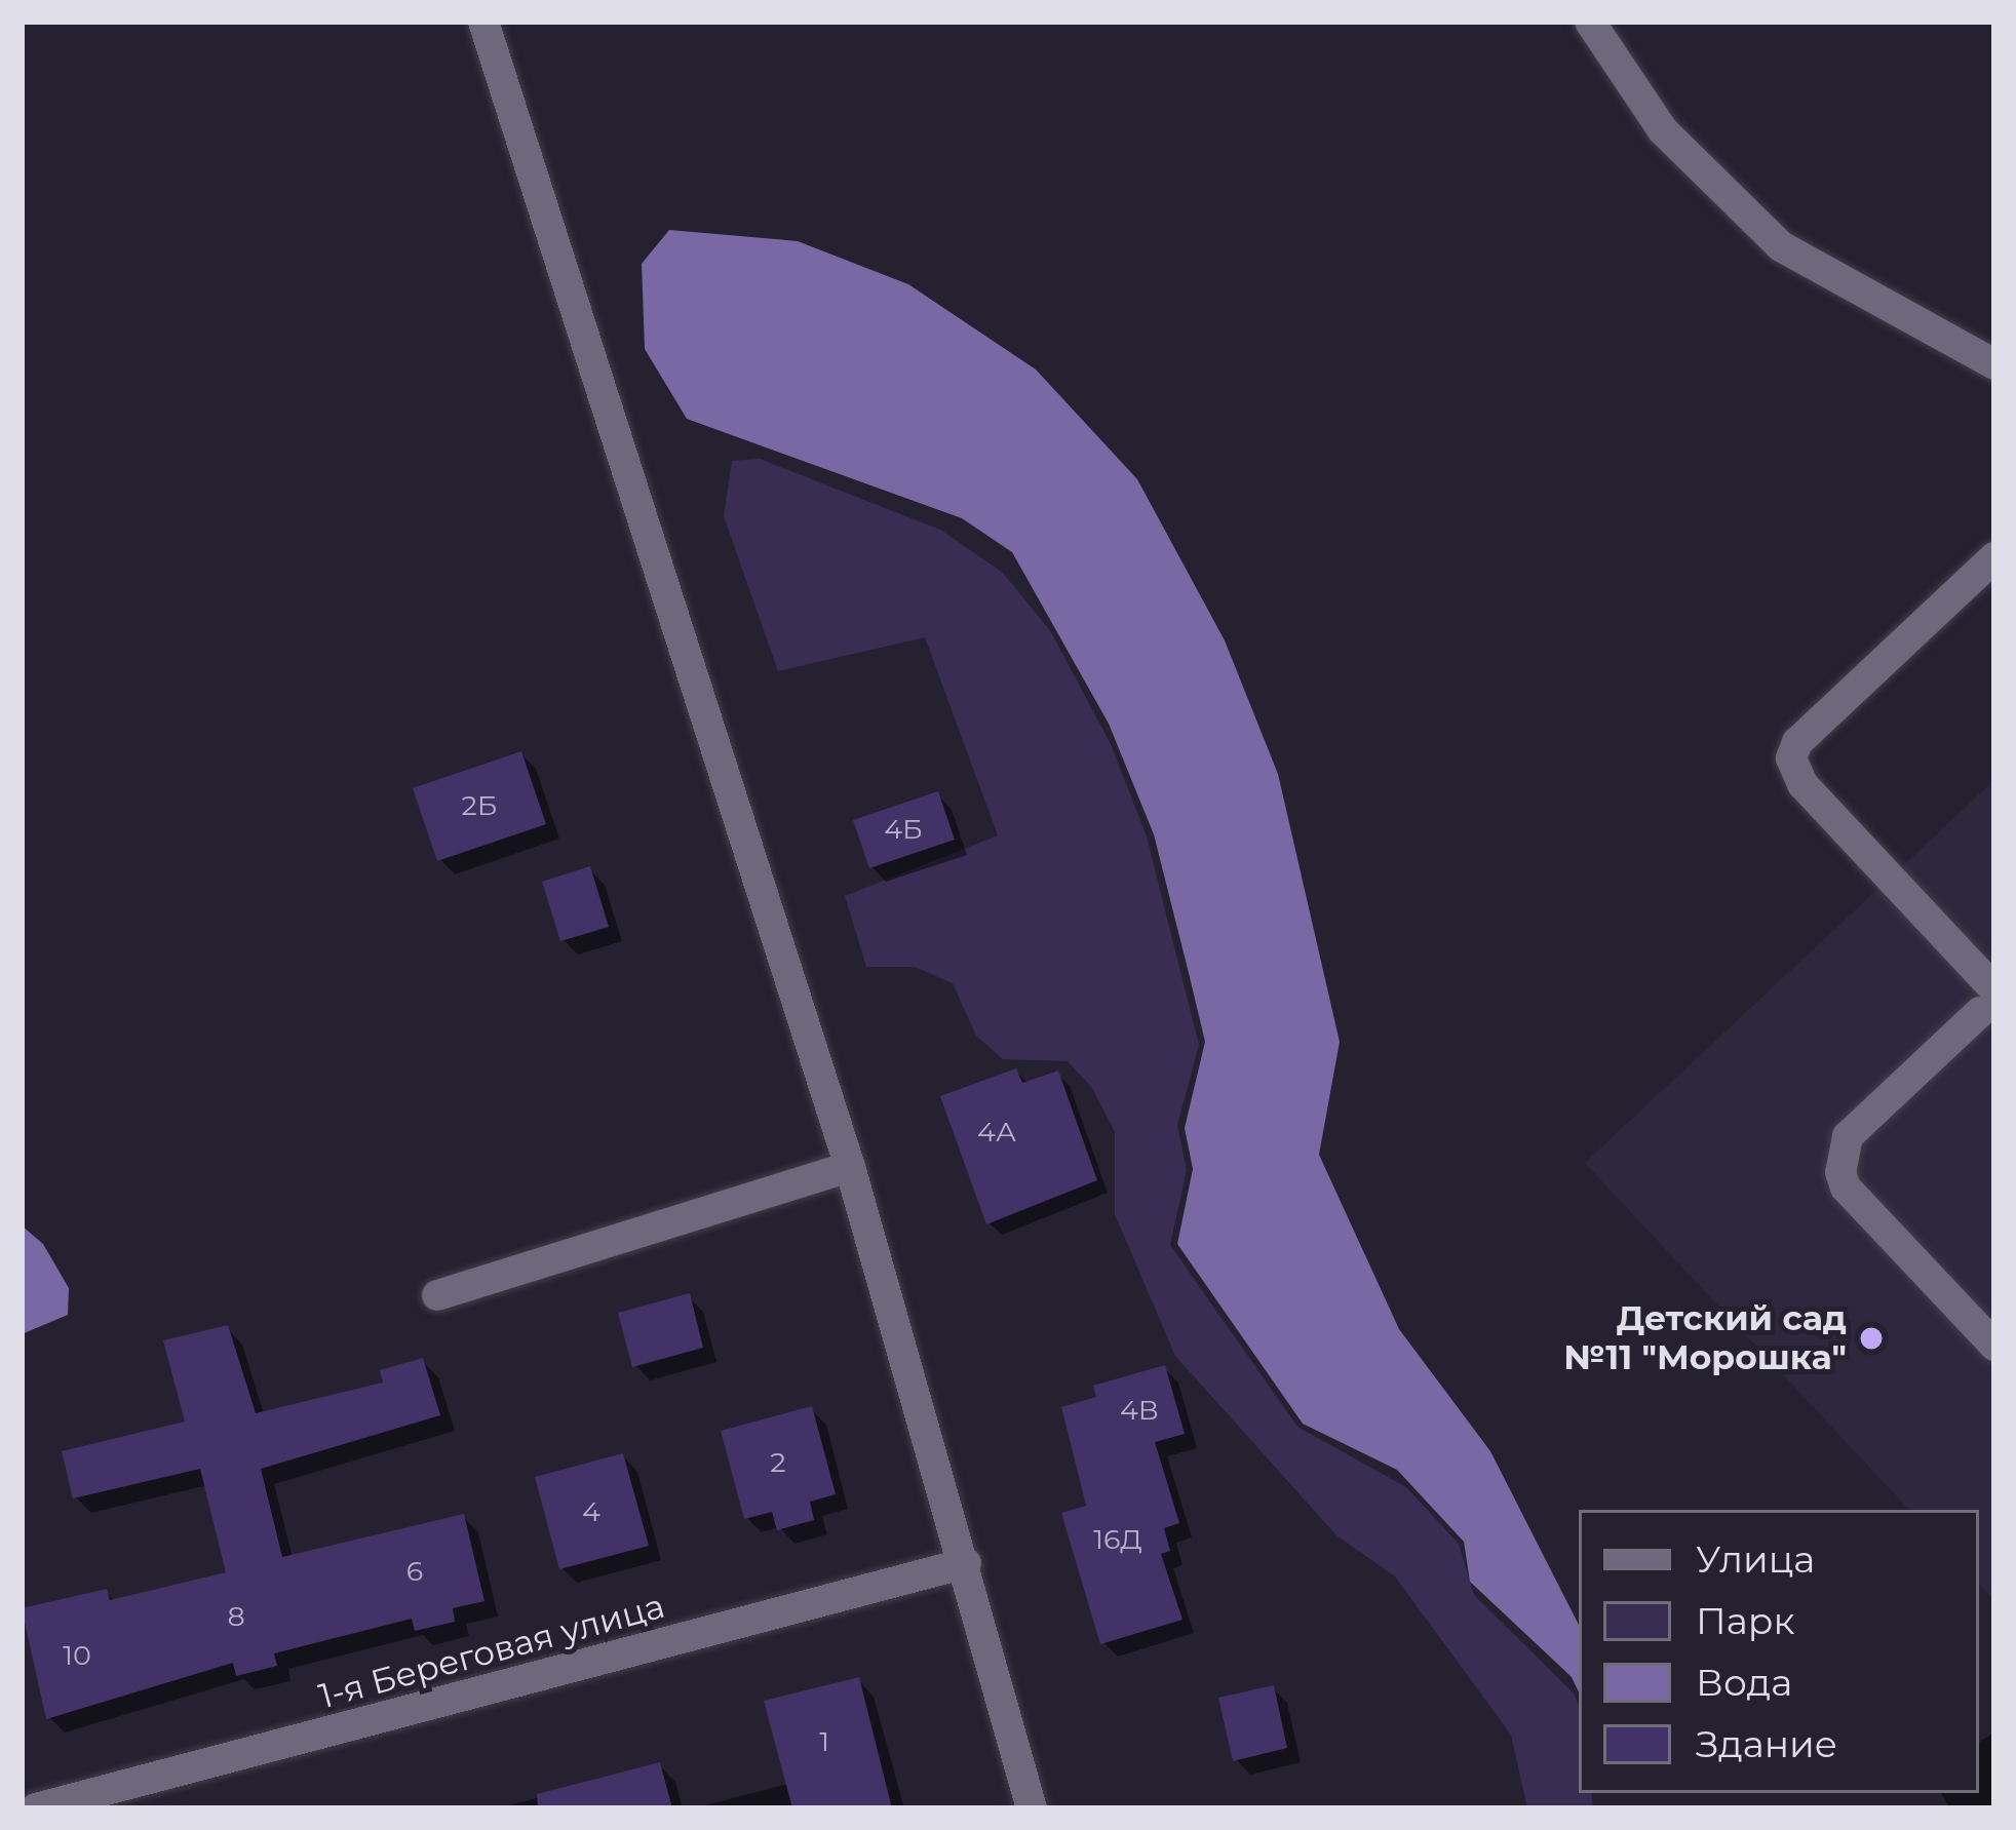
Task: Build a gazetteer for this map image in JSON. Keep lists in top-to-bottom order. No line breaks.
{"streets":{"street":["1-я Береговая улица"]},"places":["Детский сад №11 \"Морошка\""],"house_numbers":["2Б","4Б","4А","4В","2","4","16Д","6","8","10","1"],"legend":["Улица","Парк","Вода","Здание"]}
